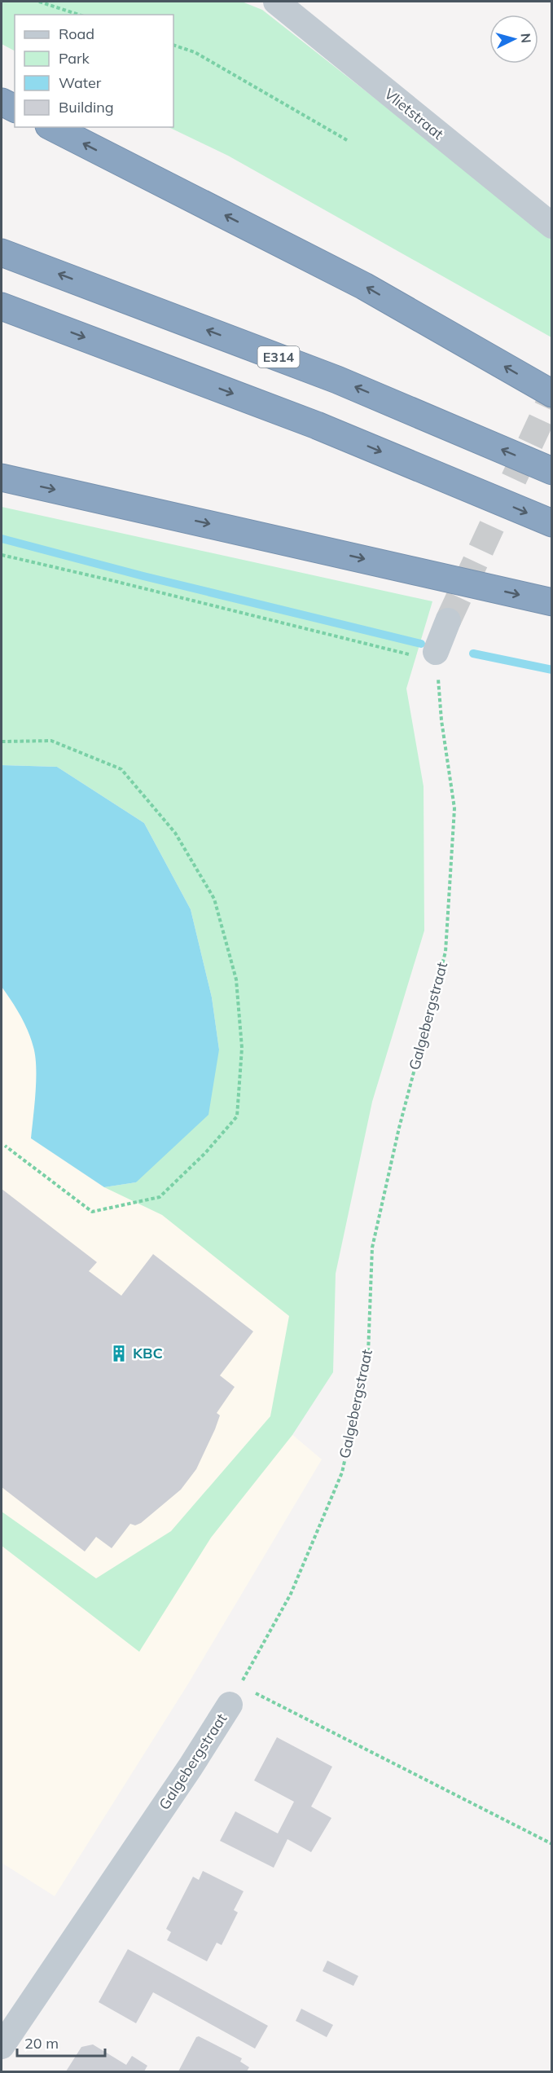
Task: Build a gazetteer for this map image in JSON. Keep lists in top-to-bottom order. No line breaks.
{"streets":{"highway":["E314"],"street":["Vlietstraat","Galgebergstraat"]},"places":{"building":["KBC"]},"legend":["Road","Park","Water","Building"],"scale_bar":"20 m","north":"right"}
